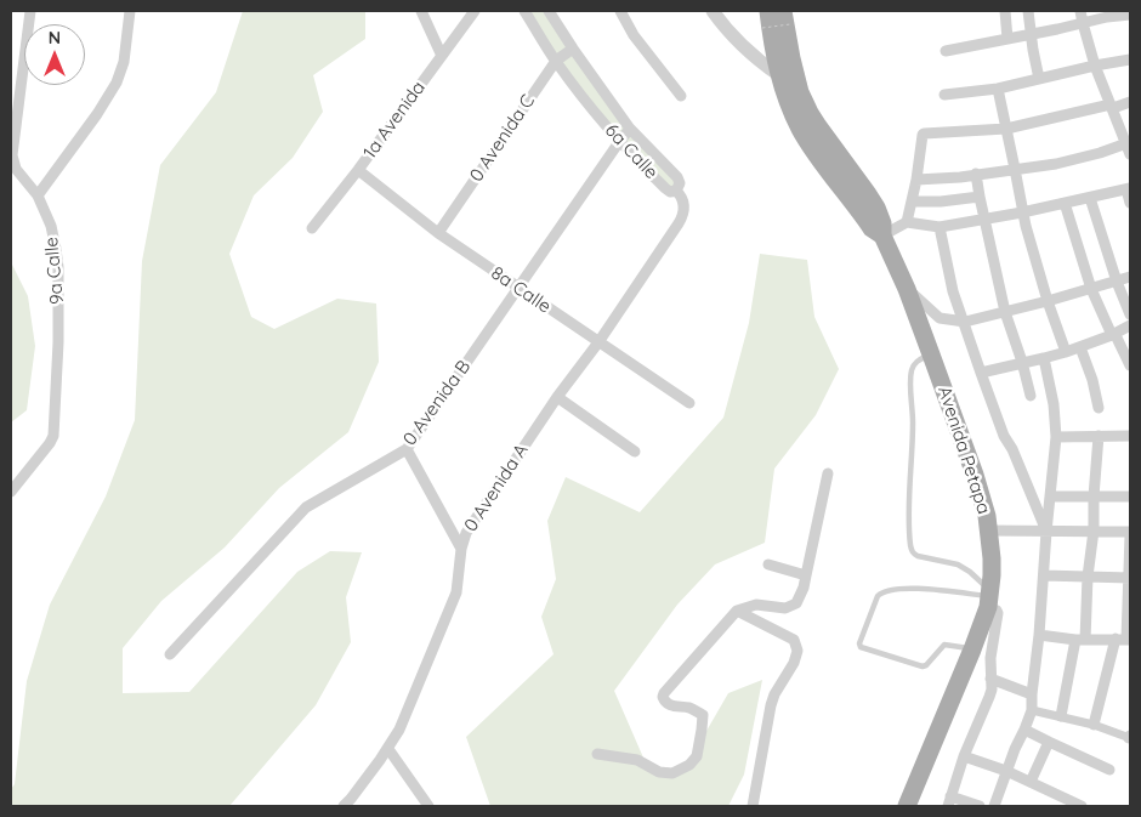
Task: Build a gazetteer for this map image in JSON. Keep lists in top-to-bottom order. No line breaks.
{"streets":{"main road":["Avenida Petapa"],"street":["1a Avenida","0 Avenida C","6a Calle","9a Calle","8a Calle","0 Avenida B","0 Avenida A"]},"crossings":[["1a Avenida","8a Calle"],["0 Avenida C","6a Calle"],["0 Avenida C","8a Calle"],["6a Calle","0 Avenida B"],["6a Calle","0 Avenida A"],["8a Calle","0 Avenida B"],["8a Calle","0 Avenida A"]],"north":"top"}
